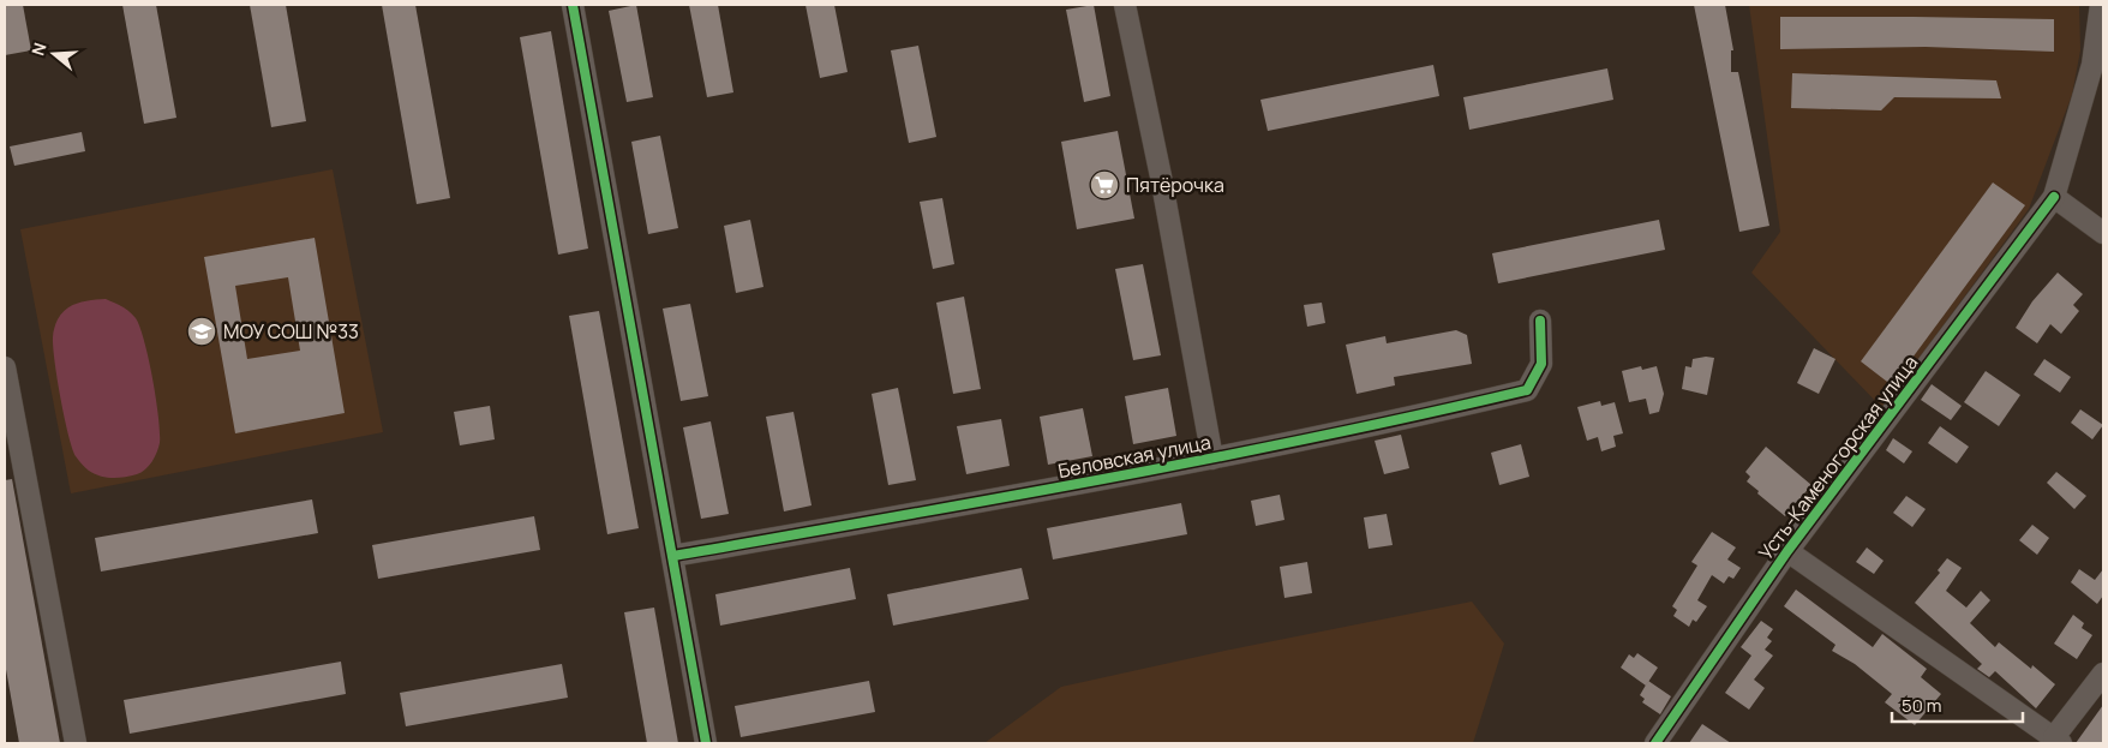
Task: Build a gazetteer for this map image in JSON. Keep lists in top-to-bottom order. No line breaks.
{"streets":{"street":["Беловская улица","Усть-Каменогорская улица"]},"places":{"supermarket":["Пятёрочка"],"school or university":["МОУ СОШ №33"]},"scale_bar":"50 m","north":"left"}
